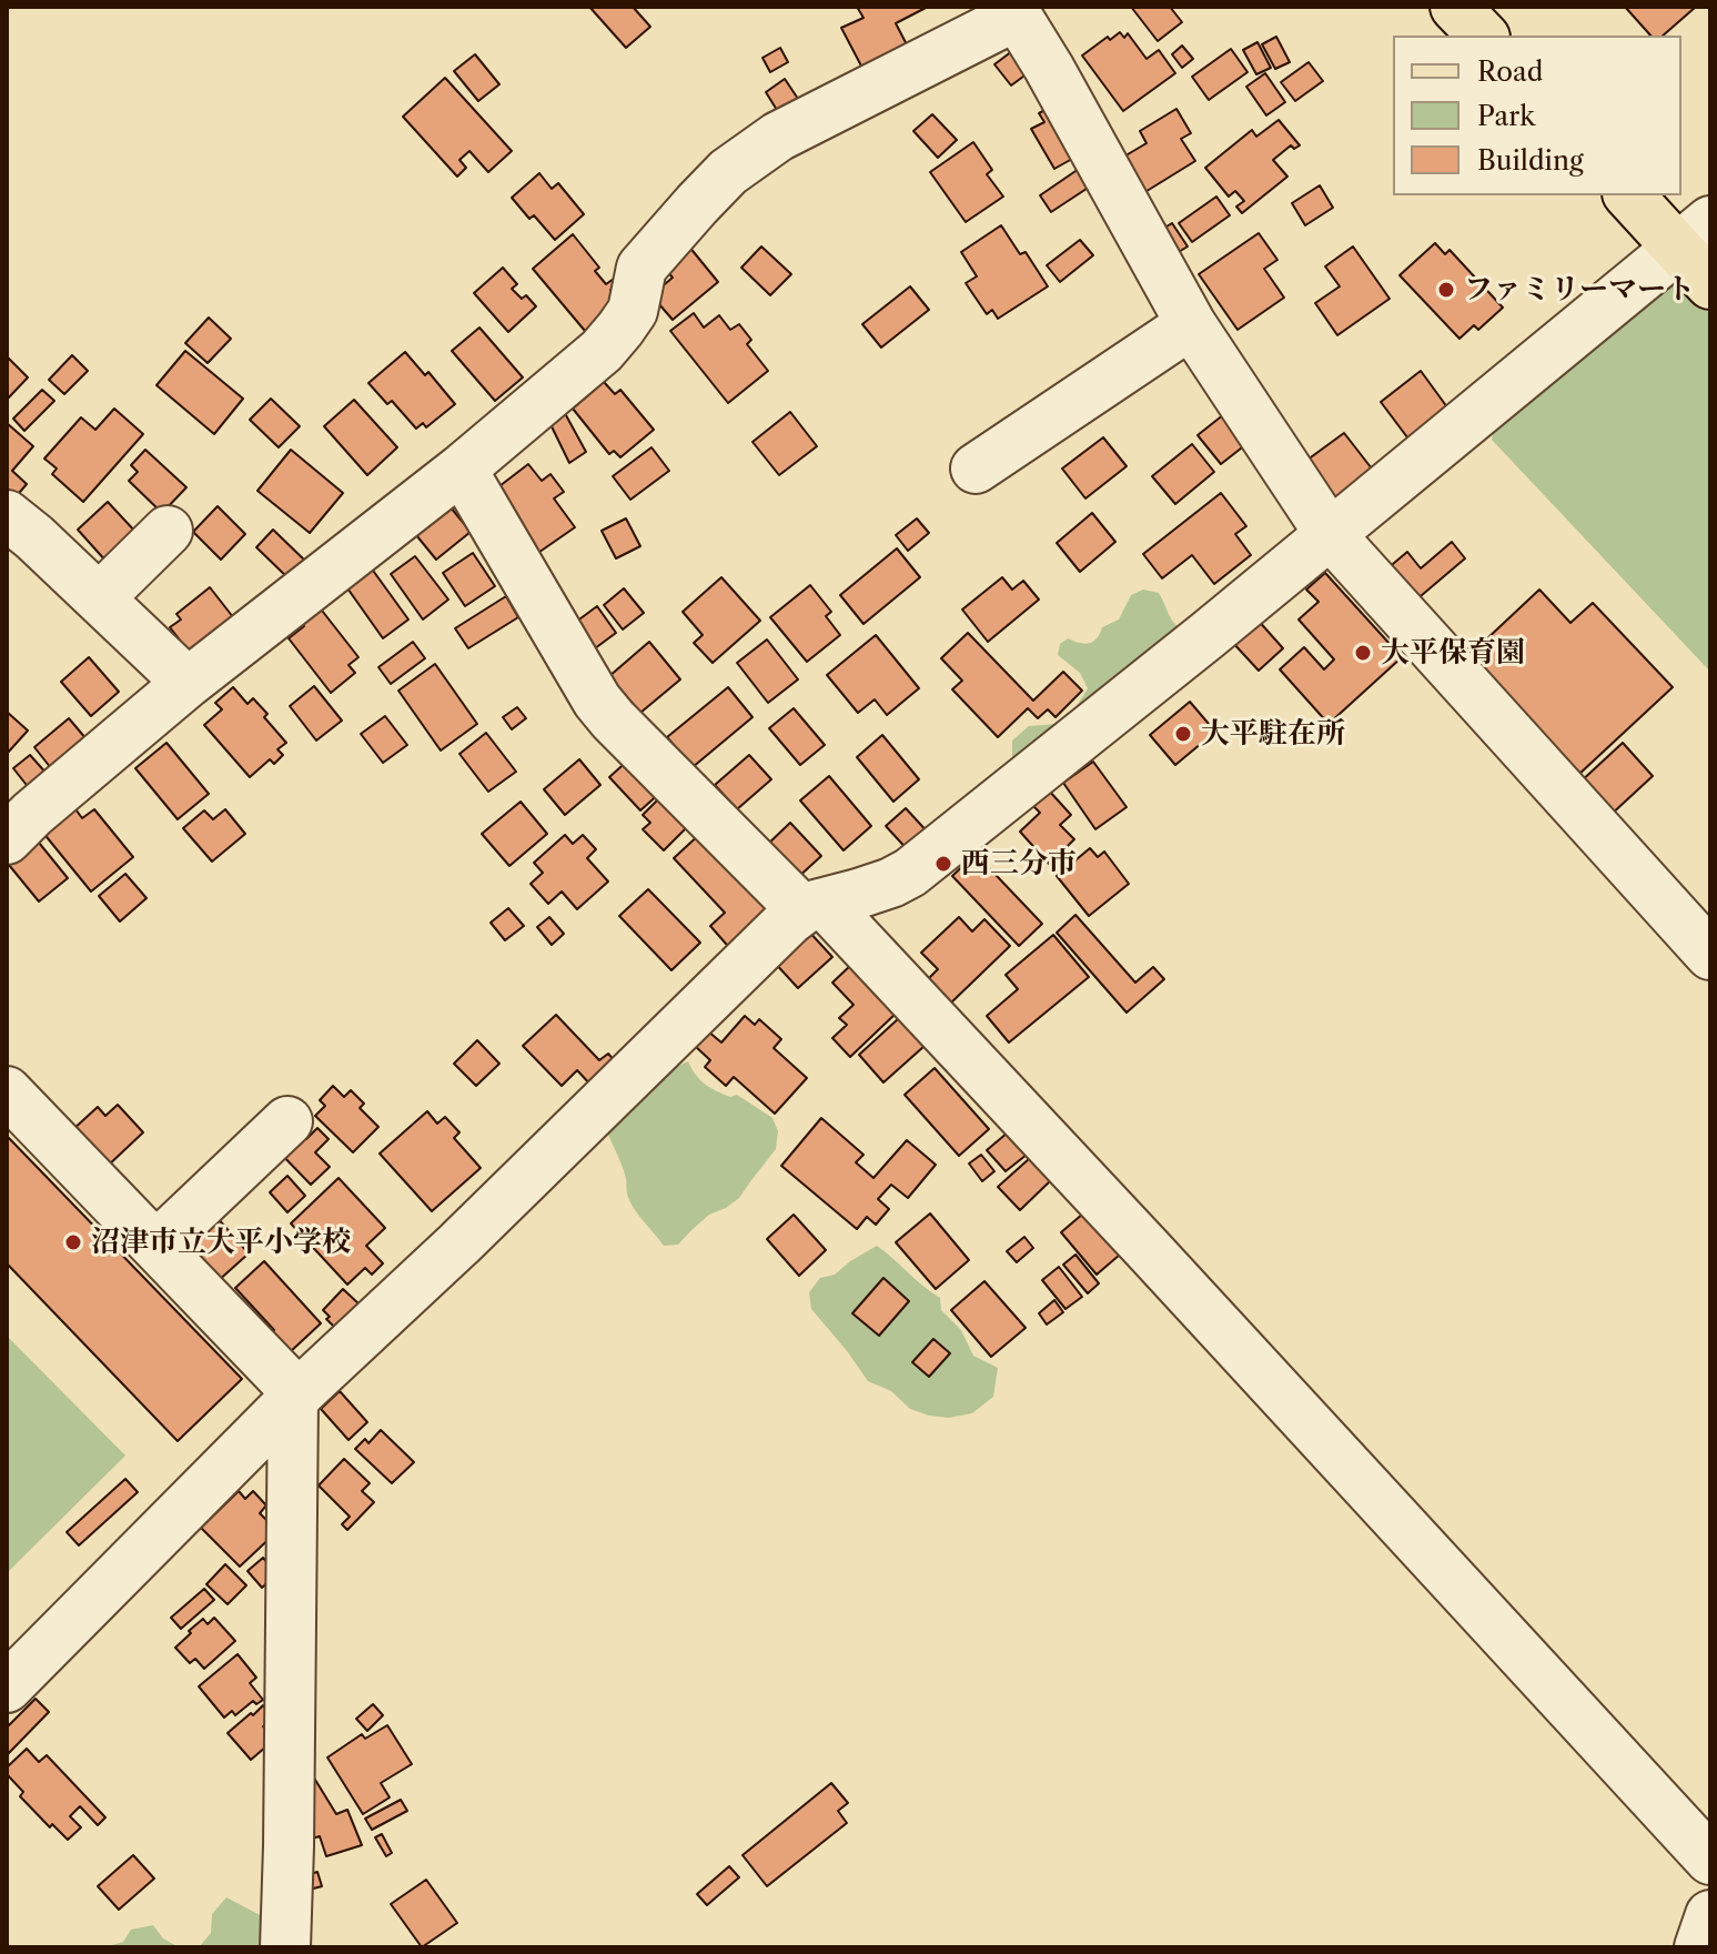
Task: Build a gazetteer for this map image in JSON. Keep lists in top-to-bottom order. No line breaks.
{"places":["ファミリーマート","大平保育園","大平駐在所","西三分市","沼津市立大平小学校"],"legend":["Road","Park","Building"]}
